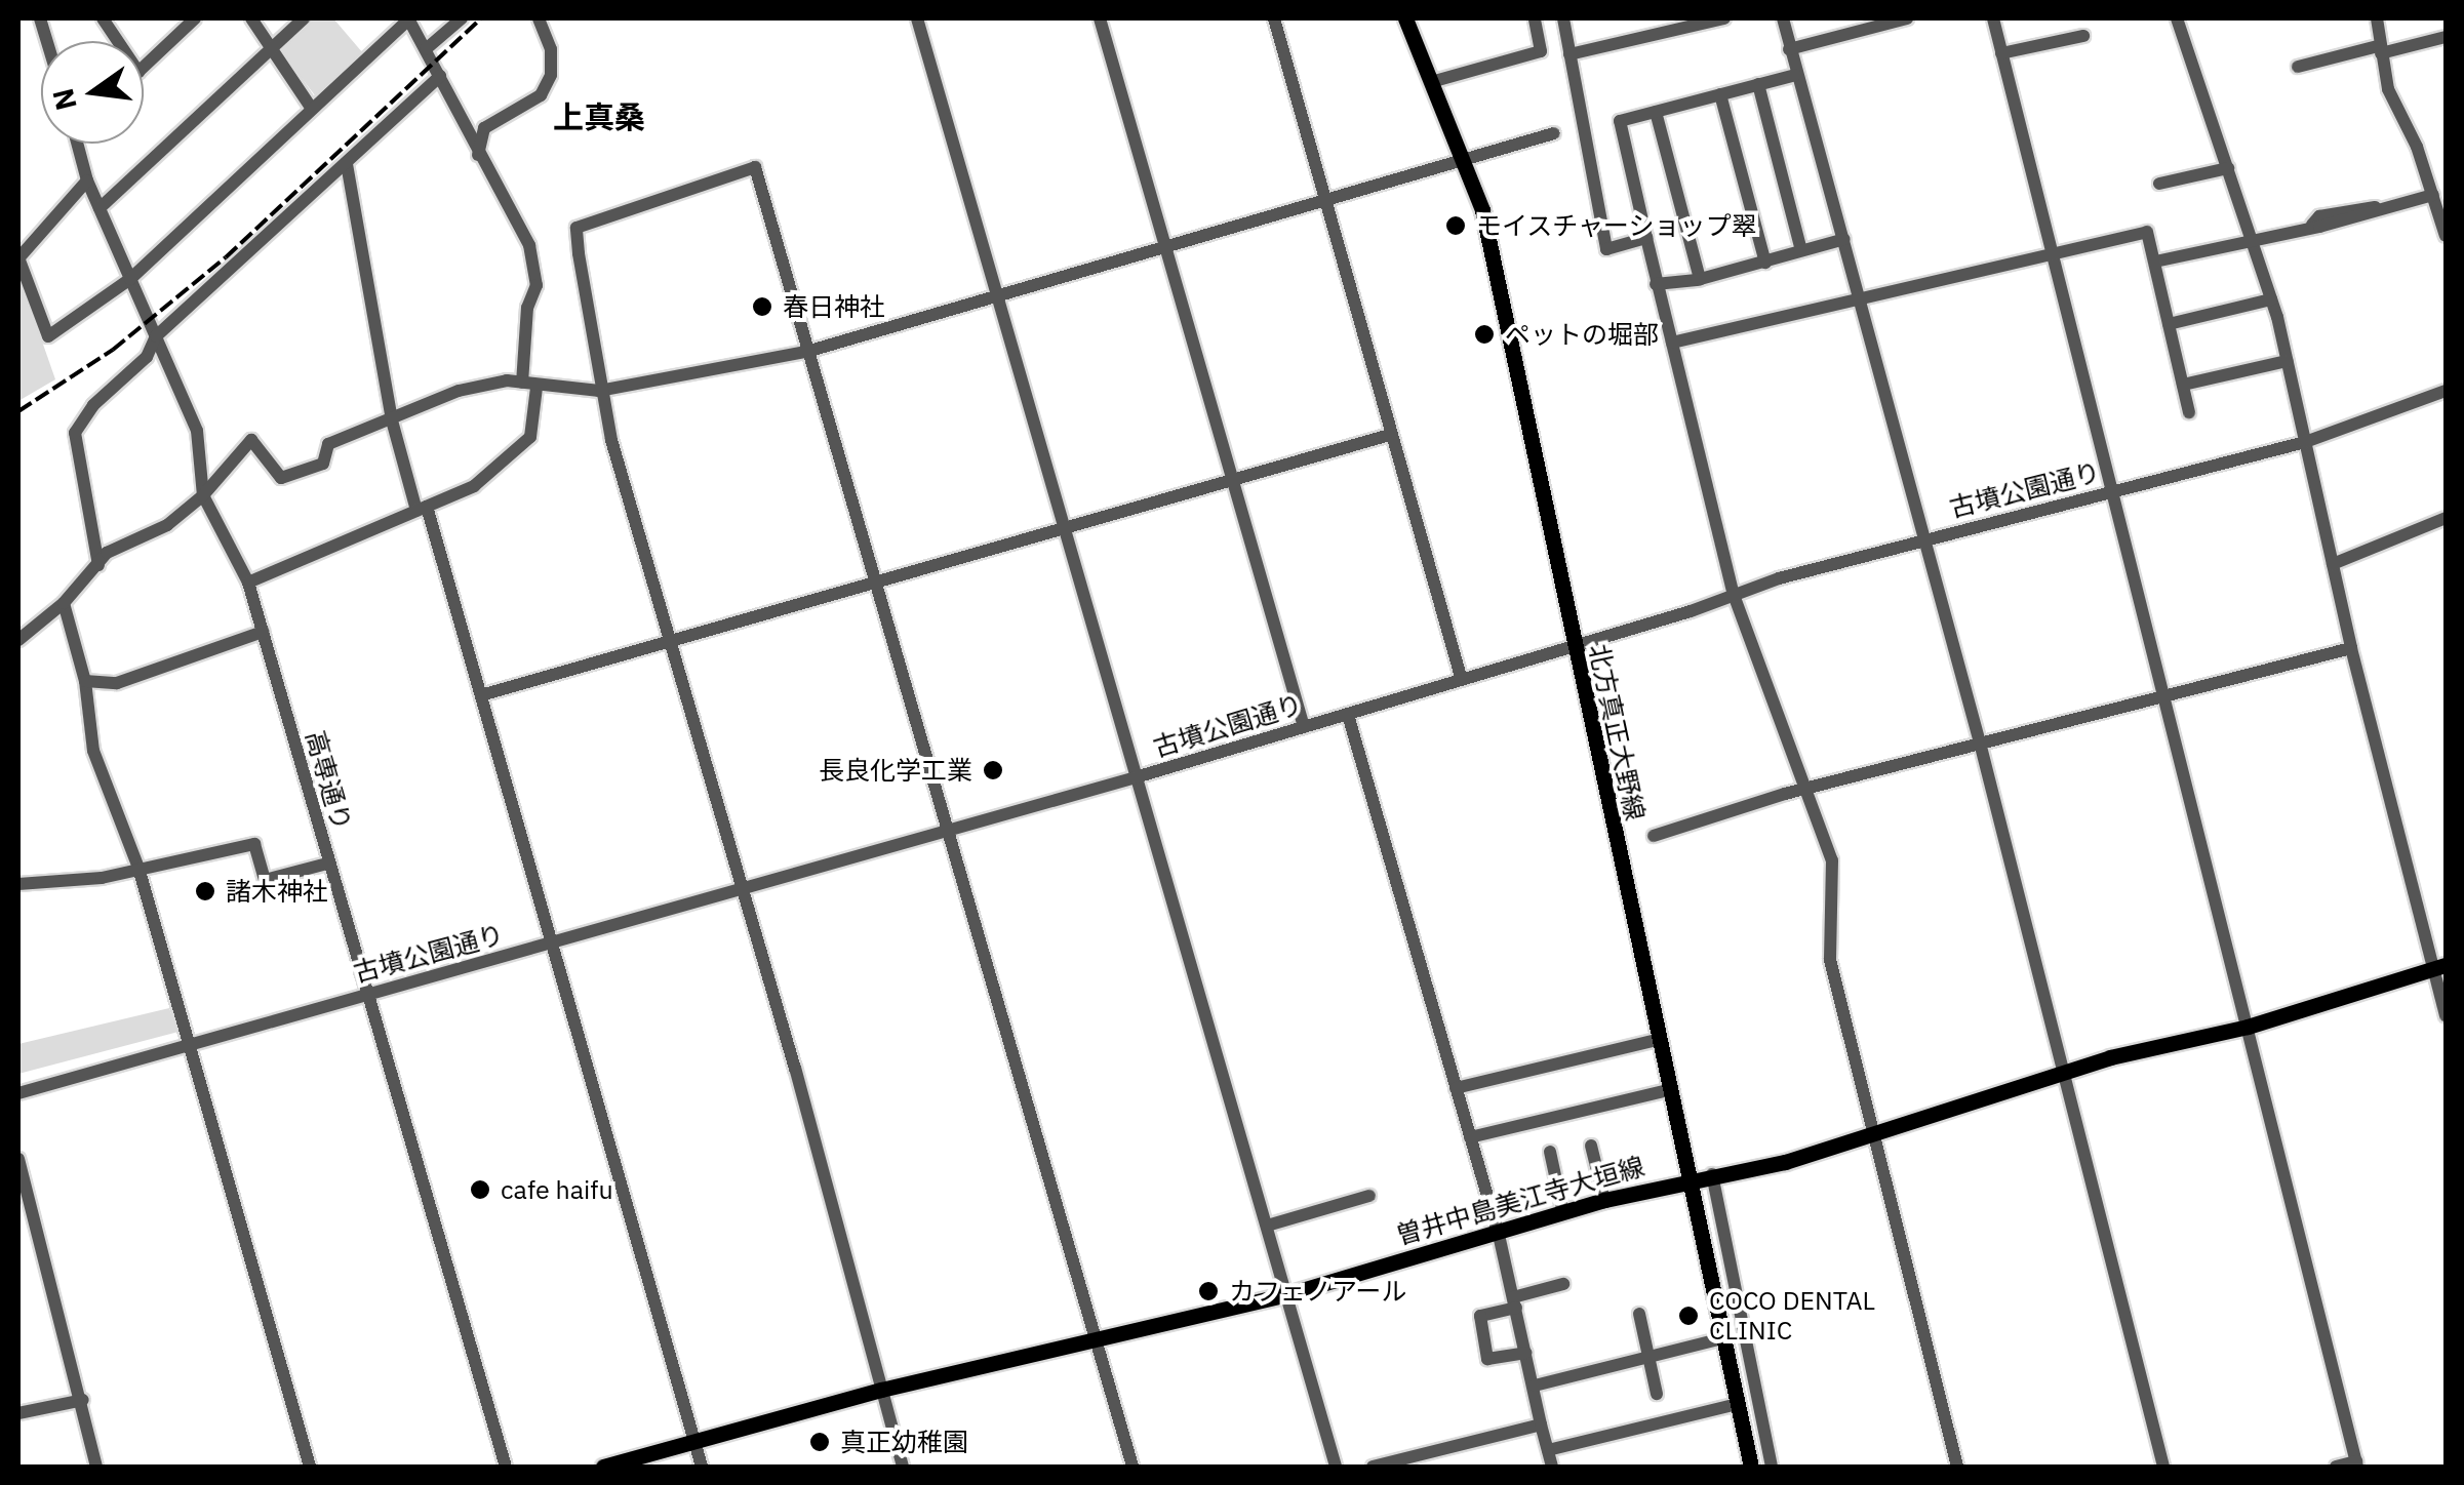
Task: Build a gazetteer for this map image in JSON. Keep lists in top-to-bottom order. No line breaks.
{"streets":{"main road":["北方真正大野線","曽井中島美江寺大垣線"],"street":["古墳公園通り","高専通り"]},"crossings":[["古墳公園通り","北方真正大野線"],["古墳公園通り","高専通り"],["北方真正大野線","曽井中島美江寺大垣線"]],"districts":["上真桑"],"places":["モイスチャーショップ翠","春日神社","ペットの堀部","長良化学工業","諸木神社","cafe haifu","カフェノアール","COCO DENTAL CLINIC","真正幼稚園"],"north":"left"}
